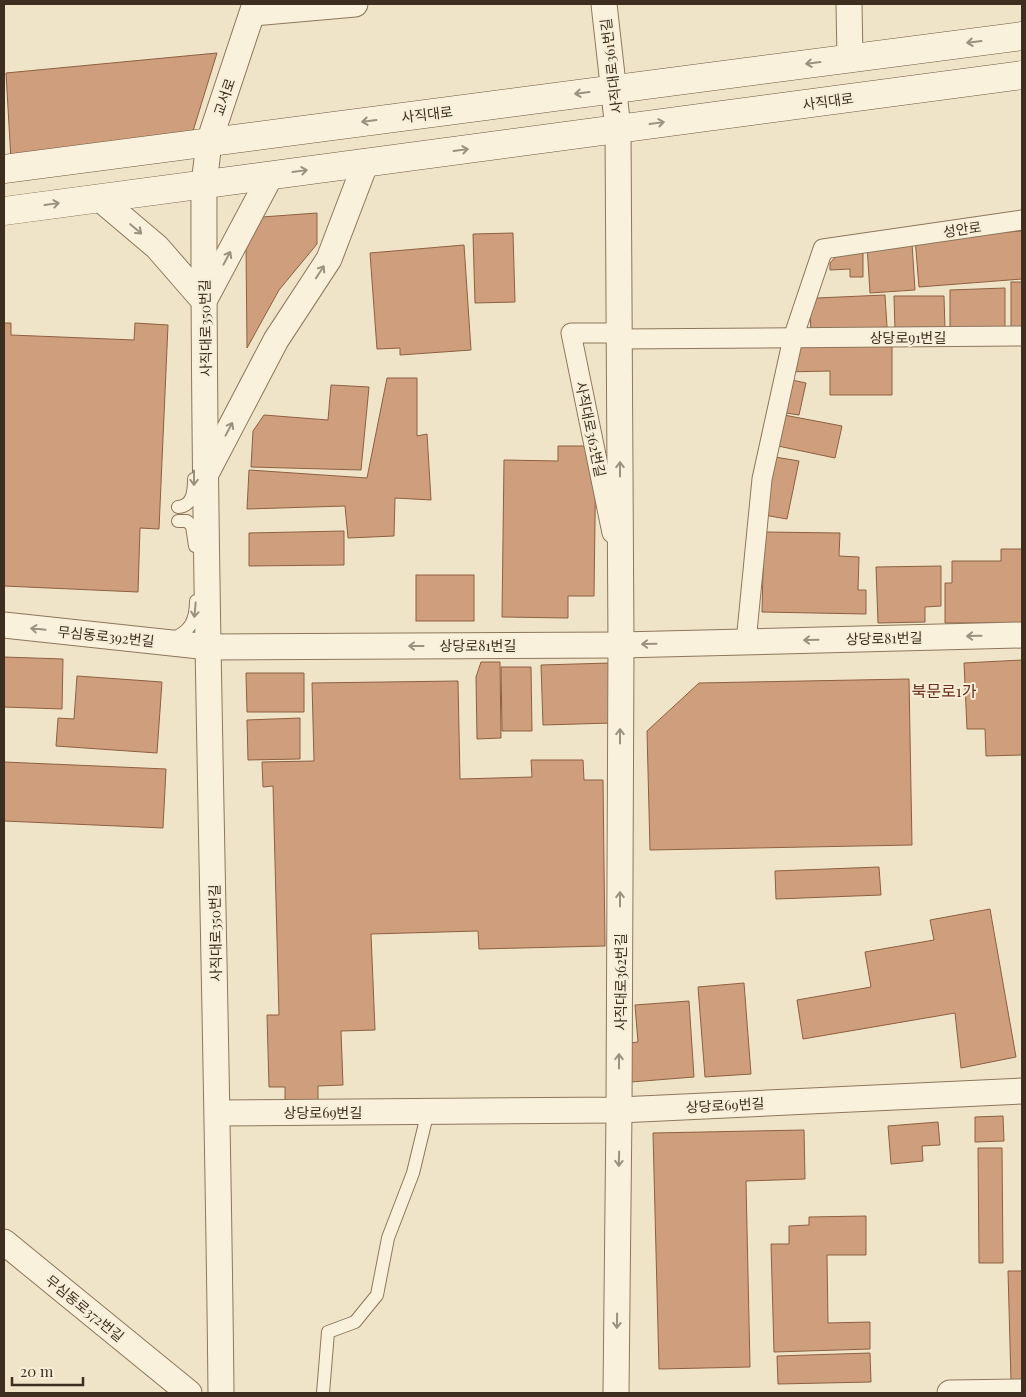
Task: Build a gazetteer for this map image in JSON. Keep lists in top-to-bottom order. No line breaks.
{"streets":{"main road":["사직대로"],"street":["사직대로361번길","교서로","성안로","사직대로350번길","상당로91번길","사직대로362번길","무심동로392번길","상당로81번길","상당로69번길","무심동로372번길"]},"crossings":[["사직대로361번길","사직대로"],["사직대로361번길","사직대로362번길"],["교서로","사직대로"],["교서로","사직대로350번길"],["사직대로","사직대로350번길"],["사직대로","사직대로362번길"],["성안로","상당로91번길"],["사직대로350번길","무심동로392번길"],["사직대로350번길","상당로81번길"],["사직대로350번길","상당로69번길"],["상당로91번길","사직대로362번길"],["사직대로362번길","상당로81번길"],["사직대로362번길","상당로69번길"],["무심동로392번길","상당로81번길"]],"one_way":["무심동로392번길","상당로81번길"],"districts":["북문로1가"],"scale_bar":"20 m"}
